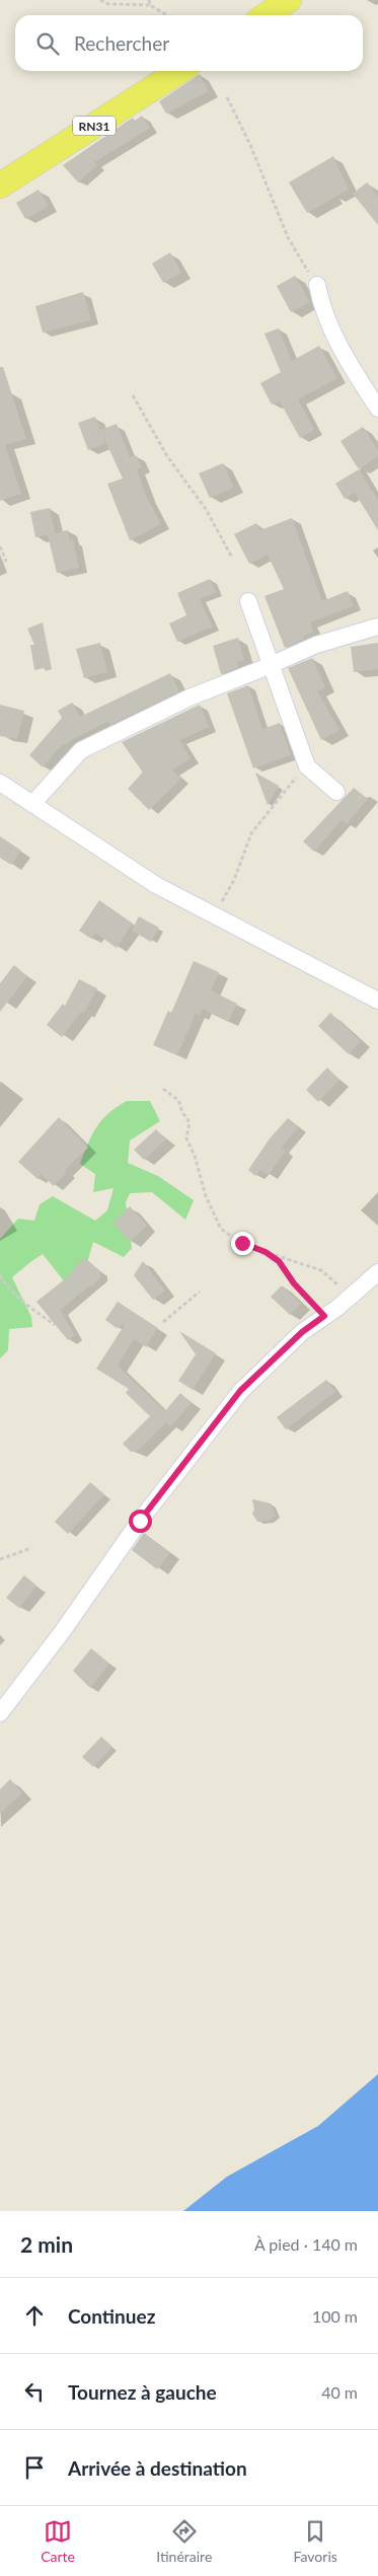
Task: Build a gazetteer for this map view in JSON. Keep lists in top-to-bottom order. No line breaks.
{"streets":{"main road":["RN31"]},"page":{"search":"Rechercher","heading":["2 min","À pied · 140 m"],"list":[["Continuez","100 m"],["Tournez à gauche","40 m"],"Arrivée à destination"],"nav":["Carte","Itinéraire","Favoris"]}}
